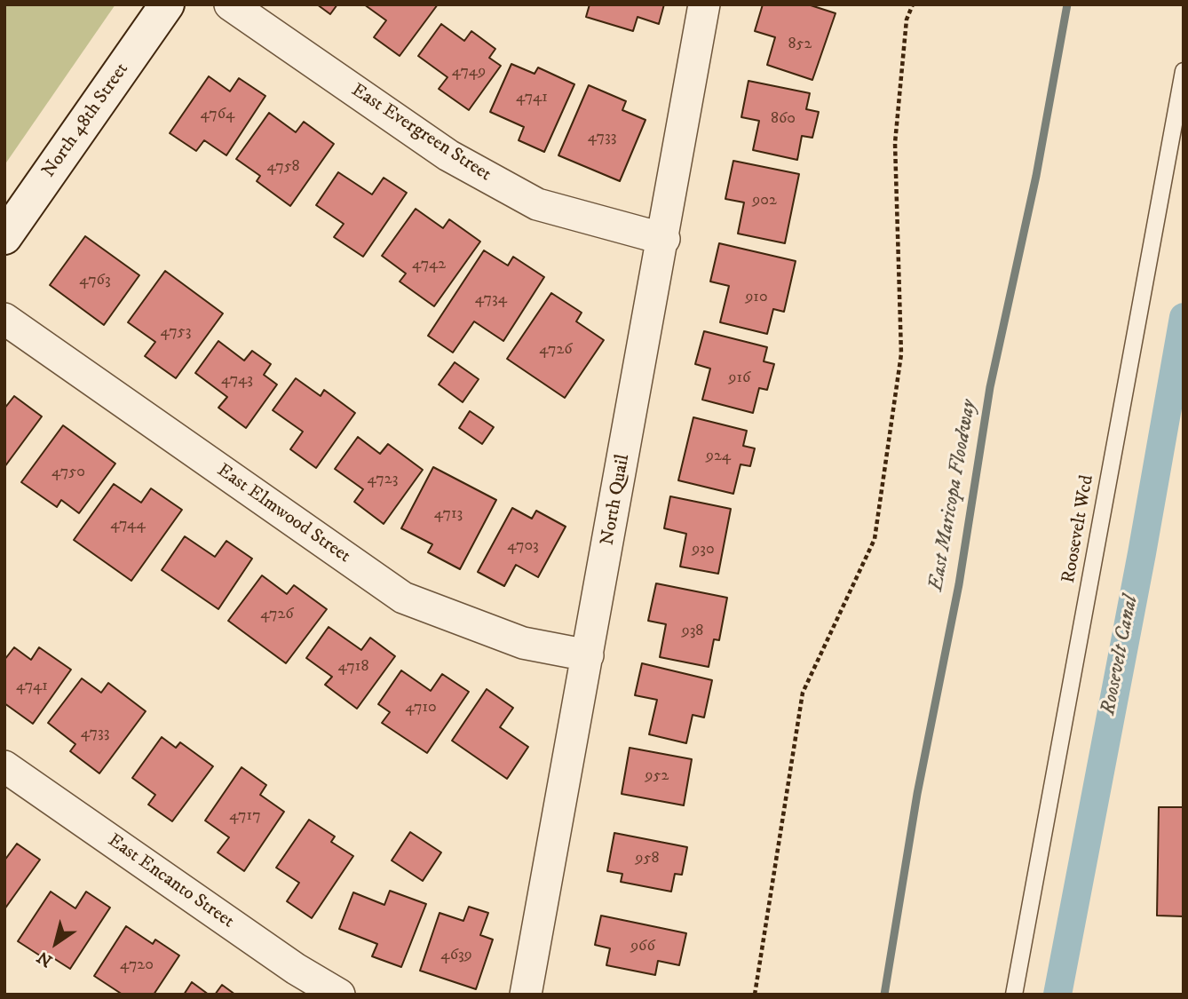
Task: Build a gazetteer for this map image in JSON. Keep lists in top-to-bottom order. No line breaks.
{"streets":{"street":["North 48th Street","East Evergreen Street","North Quail","East Elmwood Street","East Encanto Street"],"lane":["Roosevelt Wcd"]},"crossings":[["East Evergreen Street","North Quail"],["North Quail","East Elmwood Street"]],"water":["East Maricopa Floodway","Roosevelt Canal"],"house_numbers":["852","4749","4741","4764","860","4733","4758","902","4742","4763","910","4734","4753","4726","916","4743","924","4750","4723","4713","4744","4703","930","4726","938","4718","4741","4710","4733","952","4717","958","966","4639","4720"],"north":"bottom left"}
